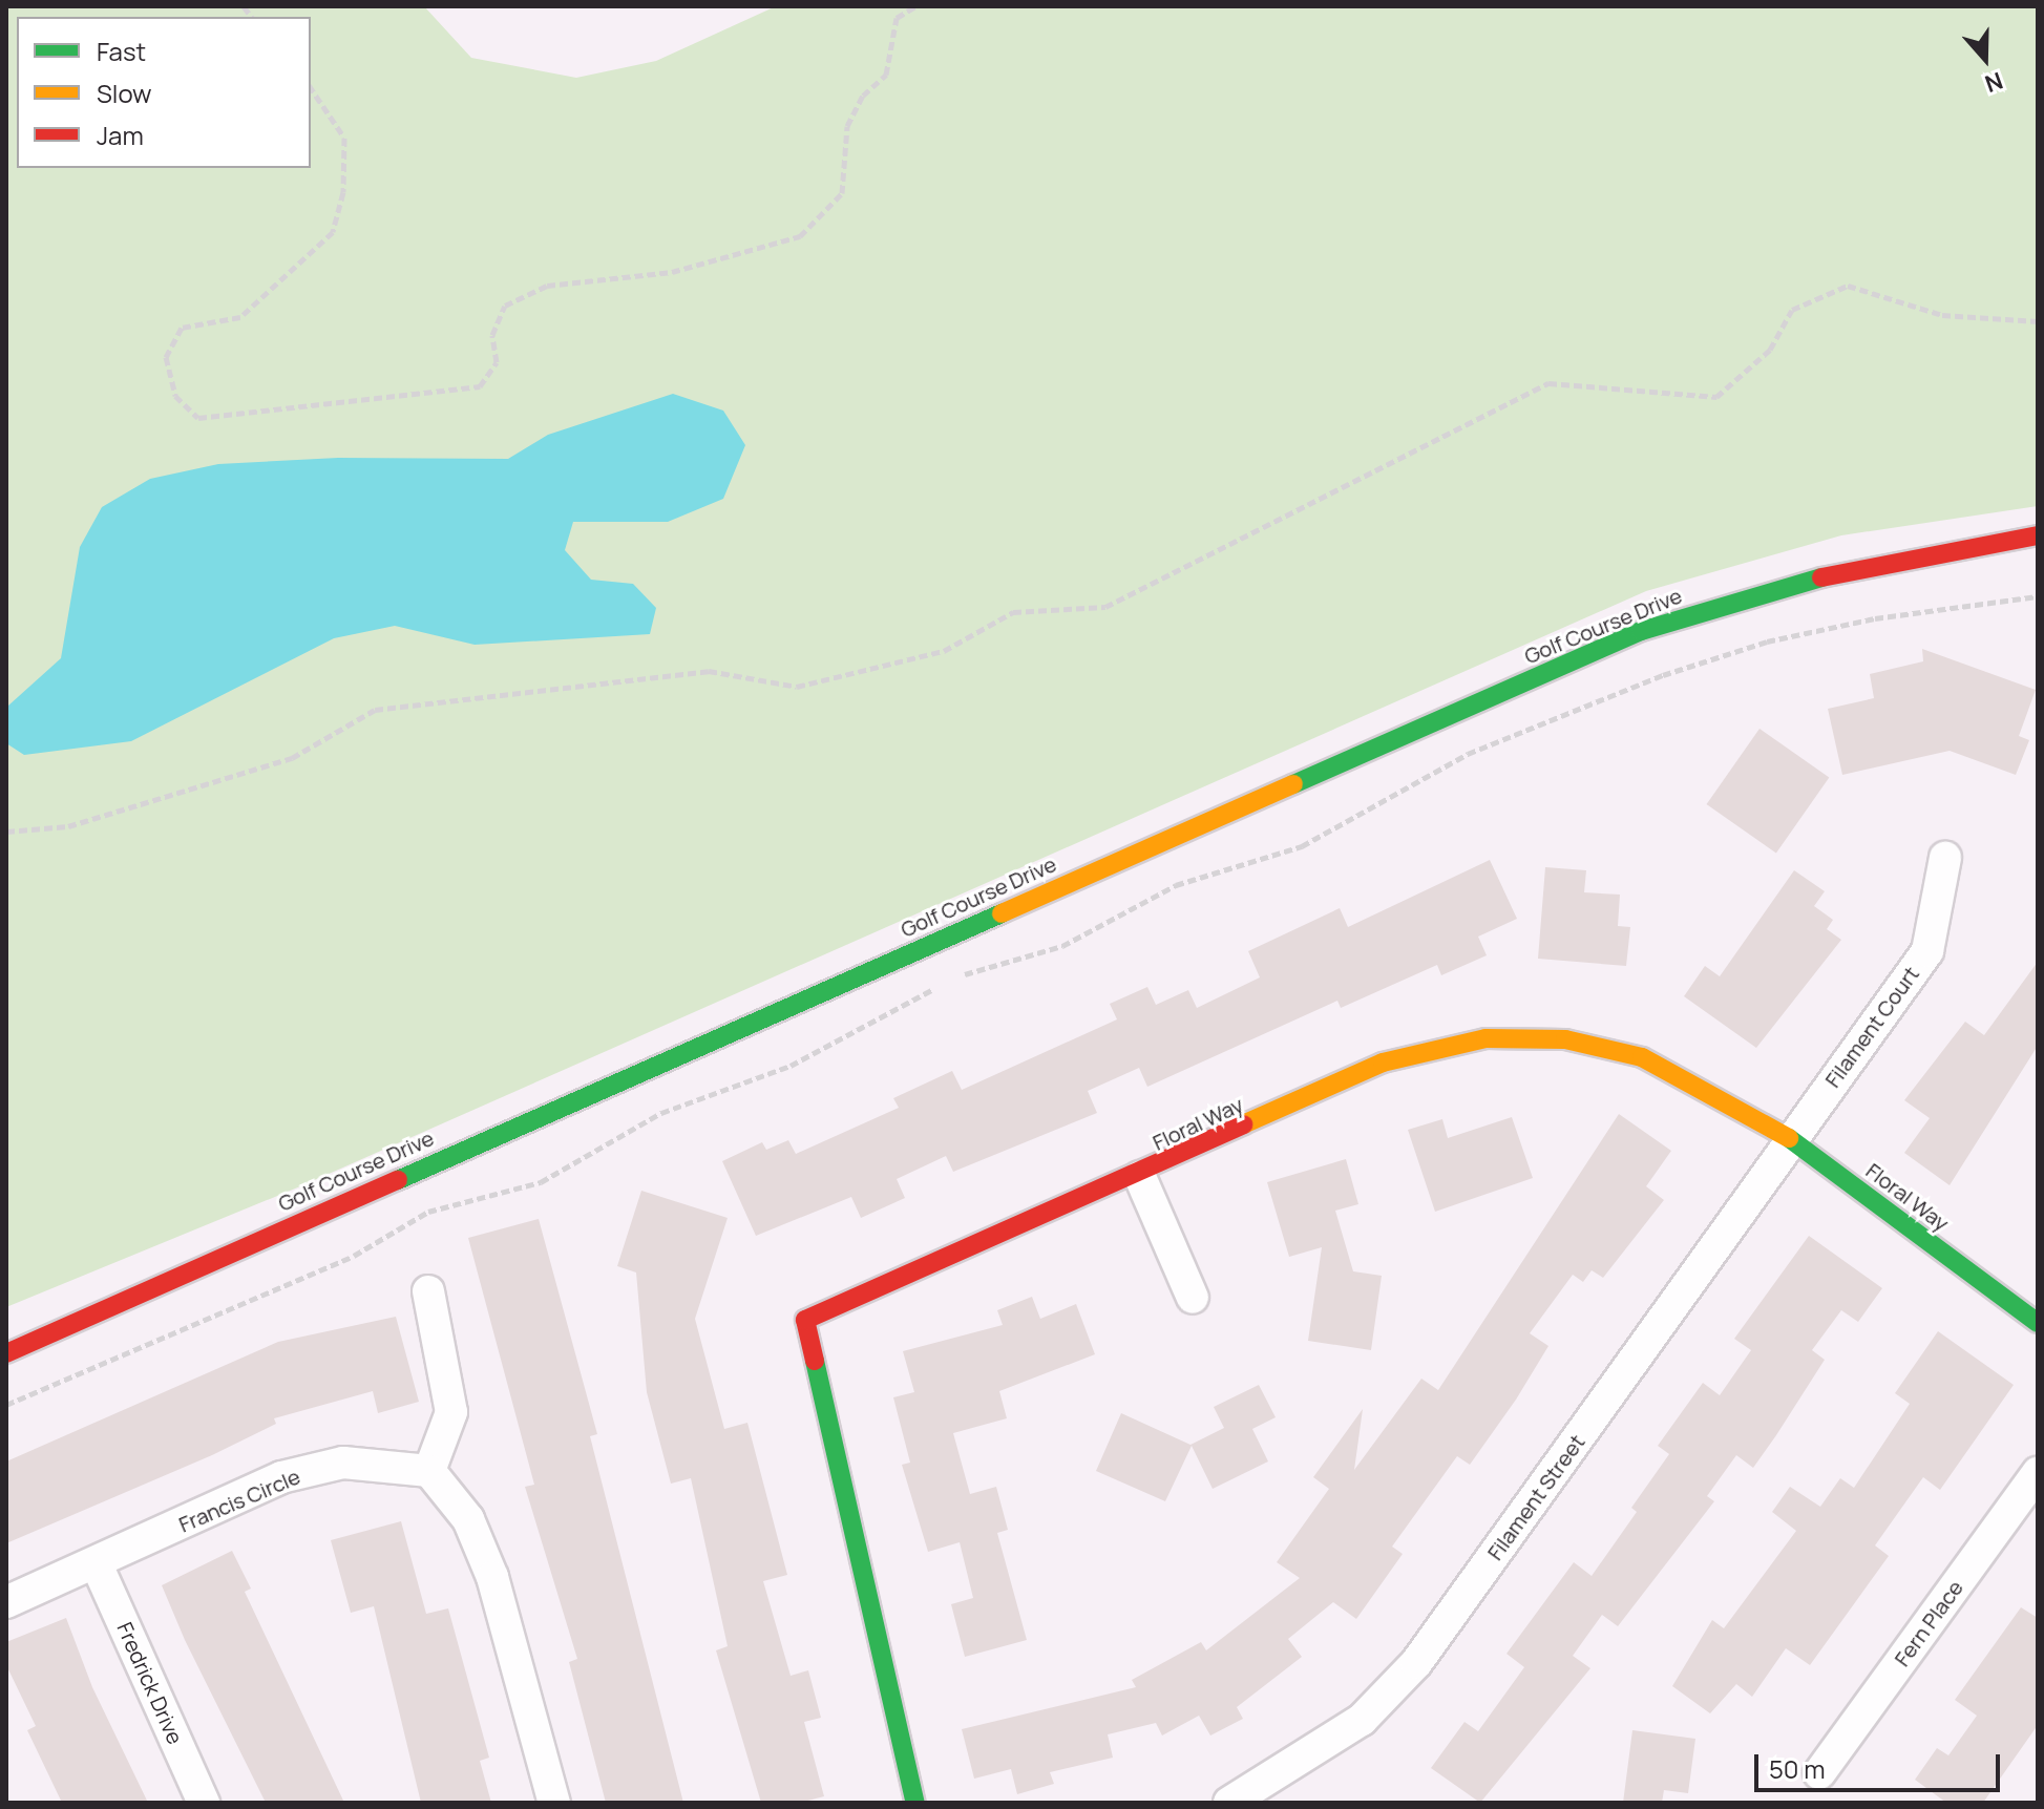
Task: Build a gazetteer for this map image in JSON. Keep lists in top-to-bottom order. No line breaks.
{"streets":{"street":["Golf Course Drive","Filament Court","Floral Way","Filament Street","Francis Circle","Fern Place","Fredrick Drive"]},"crossings":[["Filament Court","Floral Way"],["Filament Court","Filament Street"],["Floral Way","Filament Street"],["Francis Circle","Fredrick Drive"]],"legend":["Fast","Slow","Jam"],"scale_bar":"50 m","north":"bottom"}
